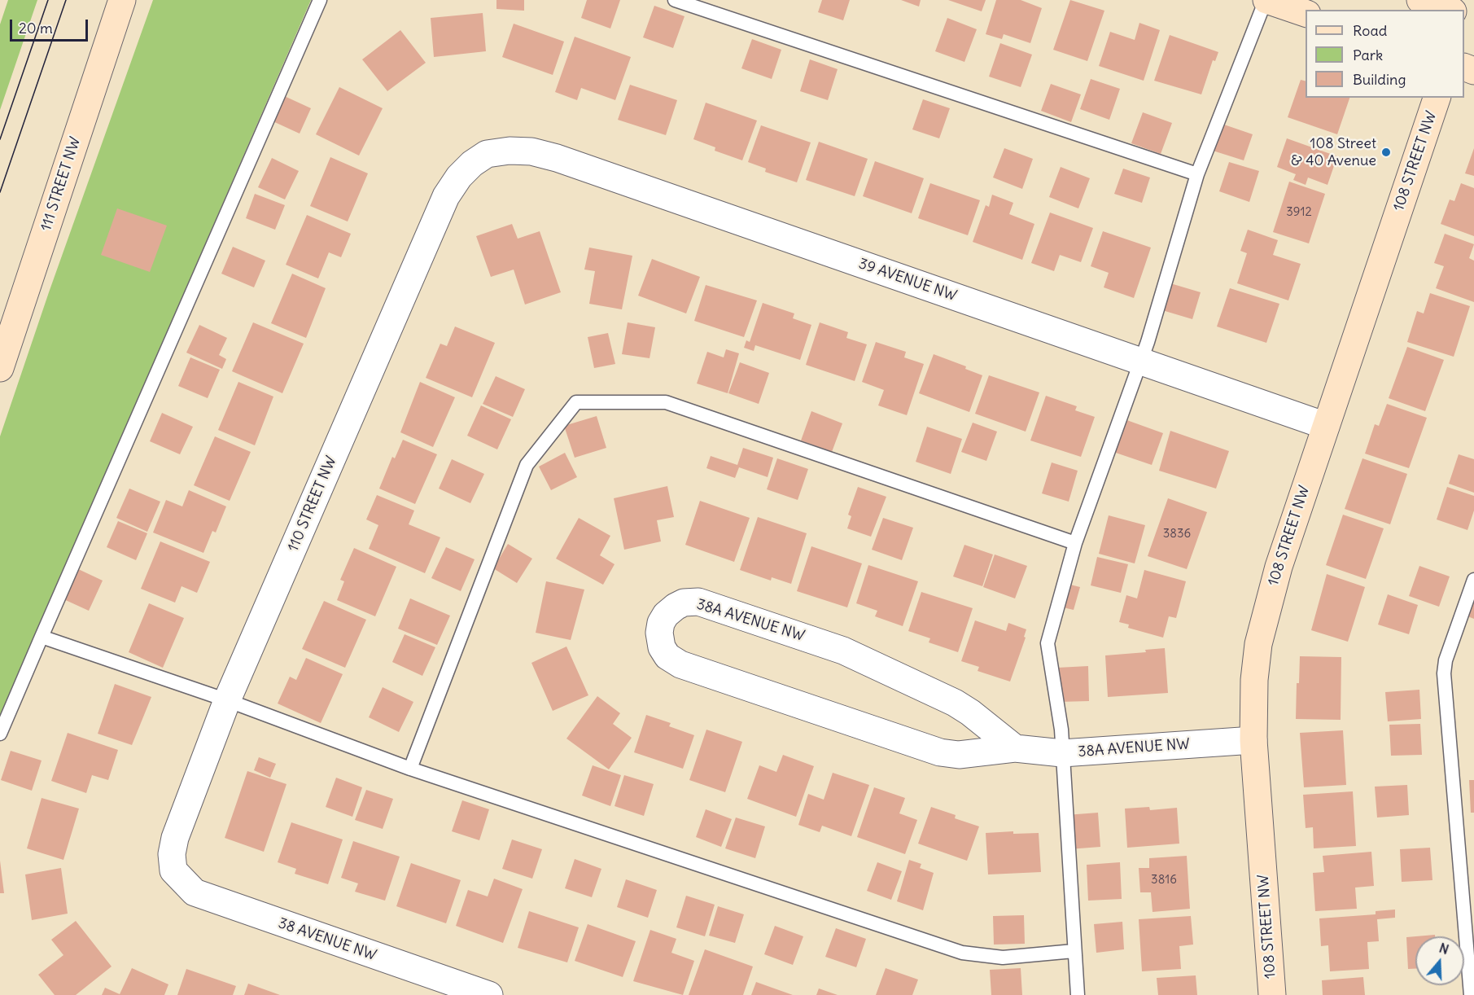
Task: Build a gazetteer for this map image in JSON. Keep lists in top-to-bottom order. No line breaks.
{"streets":{"street":["108 STREET NW","111 STREET NW","39 AVENUE NW","110 STREET NW","38A AVENUE NW","38 AVENUE NW"]},"crossings":[["108 STREET NW","39 AVENUE NW"],["108 STREET NW","38A AVENUE NW"],["39 AVENUE NW","110 STREET NW"],["110 STREET NW","38 AVENUE NW"]],"places":["108 Street & 40 Avenue"],"house_numbers":["3912","3836","3816"],"legend":["Road","Park","Building"],"scale_bar":"20 m","north":"top"}
